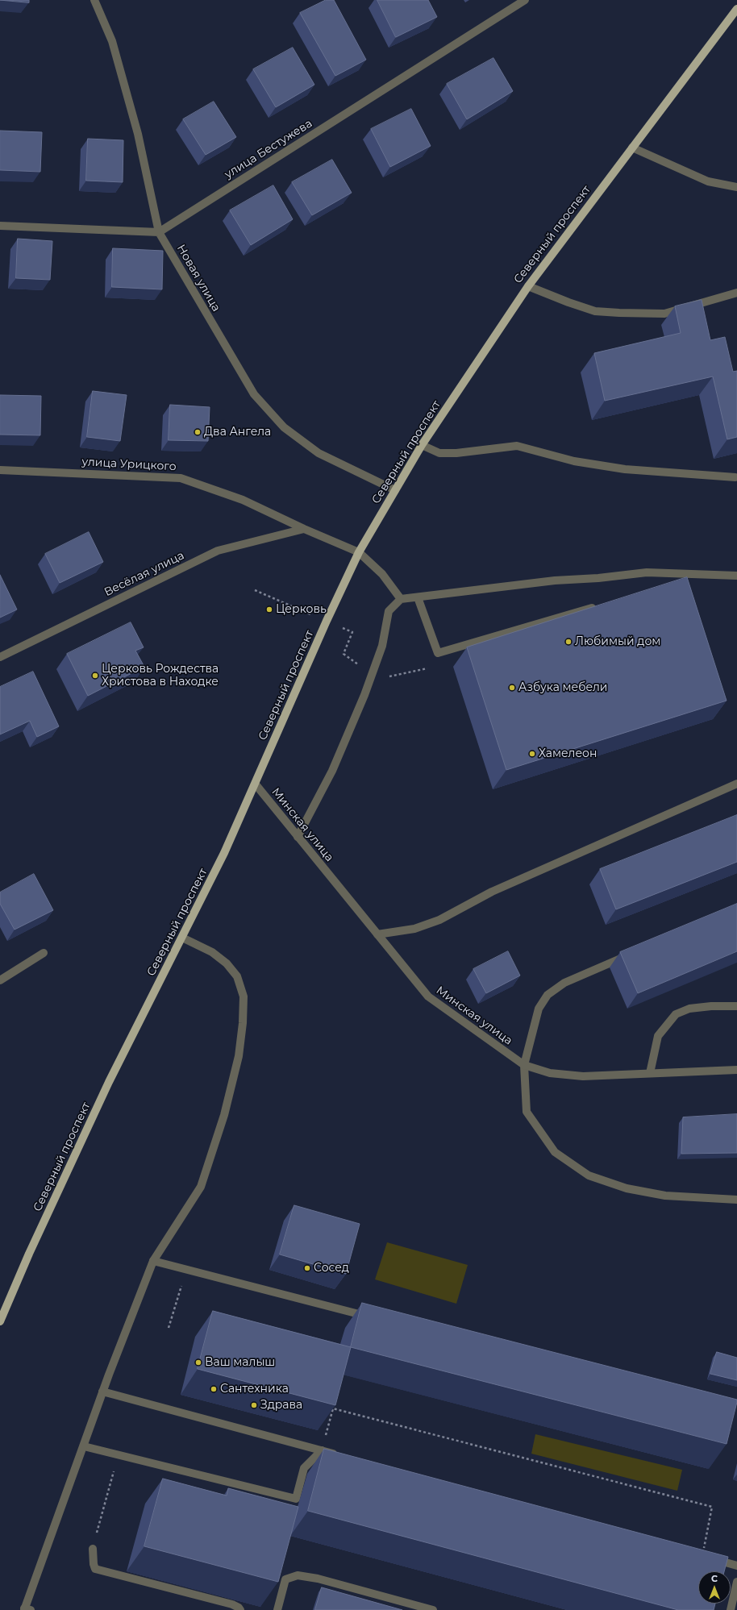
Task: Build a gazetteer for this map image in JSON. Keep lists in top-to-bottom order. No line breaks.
{"streets":{"main road":["Северный проспект"],"street":["улица Бестужева","Новая улица","улица Урицкого","Весёлая улица","Минская улица"]},"crossings":[["улица Бестужева","Новая улица"],["Северный проспект","Новая улица"],["Северный проспект","улица Урицкого"],["Северный проспект","Минская улица"],["улица Урицкого","Весёлая улица"]],"places":["Два Ангела","Церковь","Любимый дом","Церковь Рождества Христова в Находке","Азбука мебели","Хамелеон","Сосед","Ваш малыш","Сантехника","Здрава"],"north":"top"}
